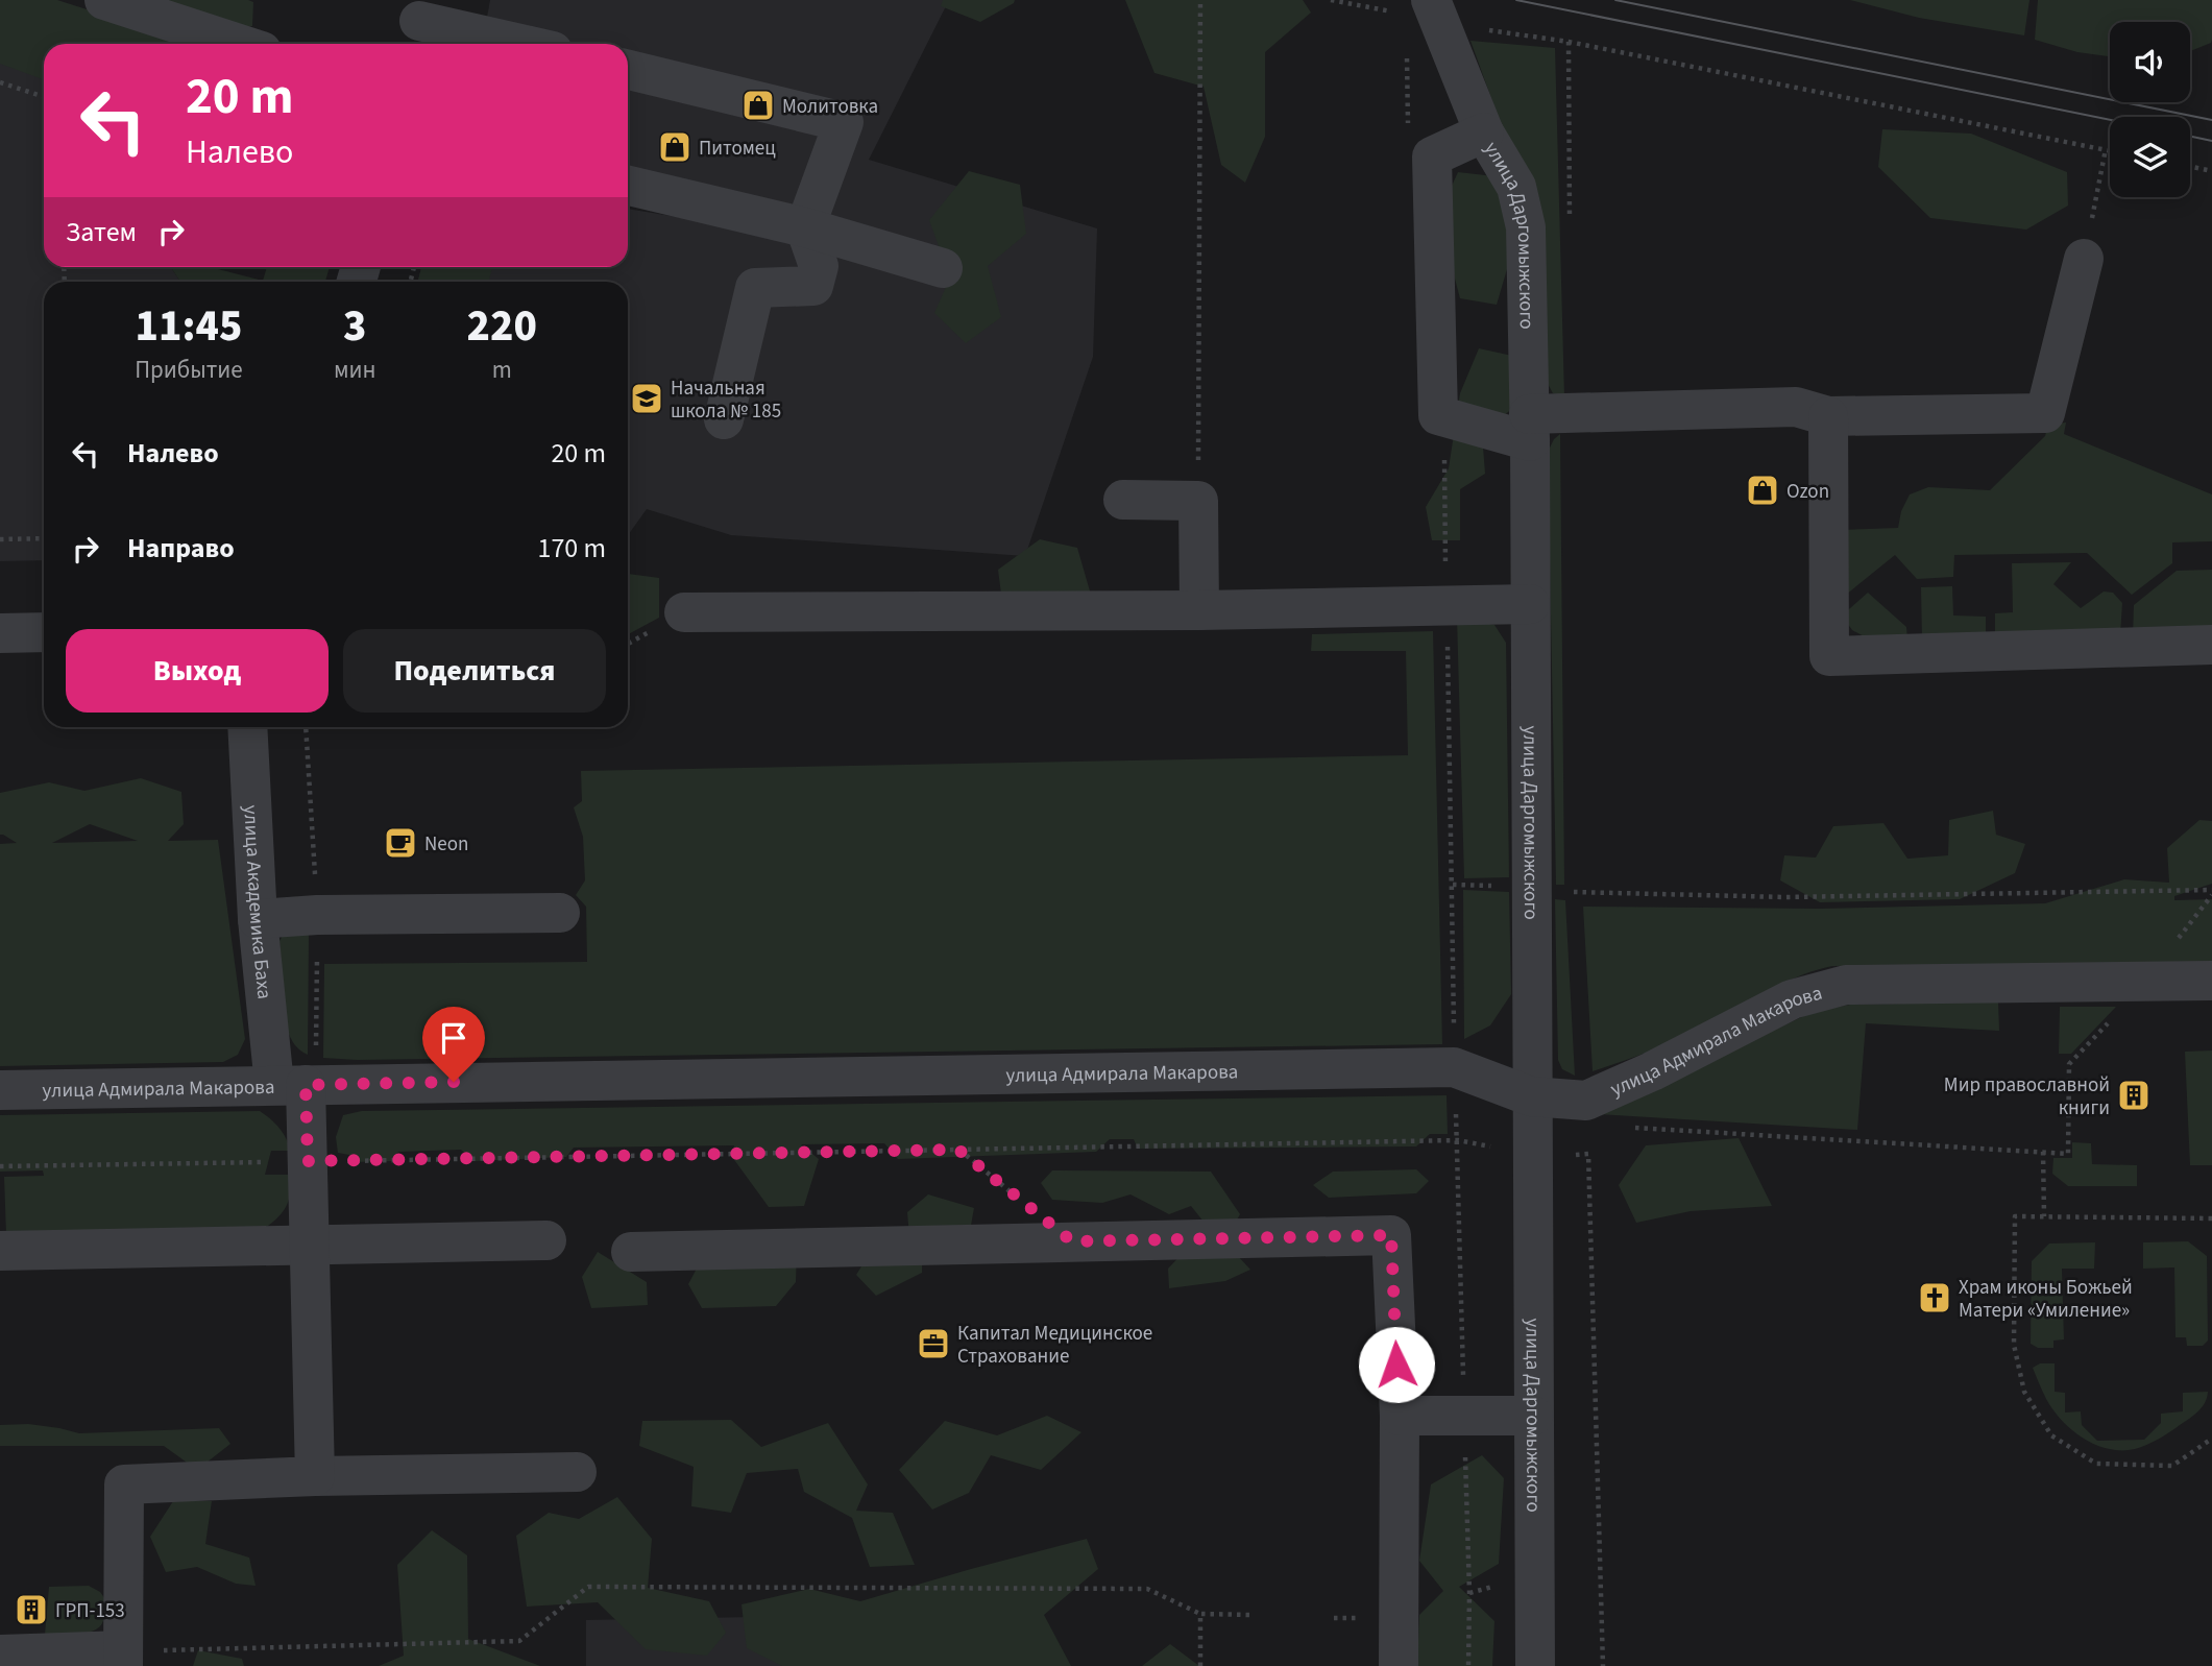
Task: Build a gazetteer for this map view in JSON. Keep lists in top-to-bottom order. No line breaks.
{"streets":{"street":["улица Даргомыжского","улица Академика Баха","улица Адмирала Макарова"]},"crossings":[["улица Даргомыжского","улица Адмирала Макарова"],["улица Академика Баха","улица Адмирала Макарова"]],"places":{"shop":["Молитовка","Питомец","Ozon"],"school or university":["Начальная школа № 185"],"cafe":["Neon"],"building":["Мир православной книги","ГРП-153"],"church":["Храм иконы Божьей Матери «Умиление»"],"office":["Капитал Медицинское Страхование"]},"page":{"turn":["20 m","Налево"],"then":"Затем","eta":["11:45","Прибытие","3","мин","220","m"],"list":[{"name":"Налево","value":"20 m"},{"name":"Направо","value":"170 m"}],"buttons":["Выход","Поделиться"]}}
